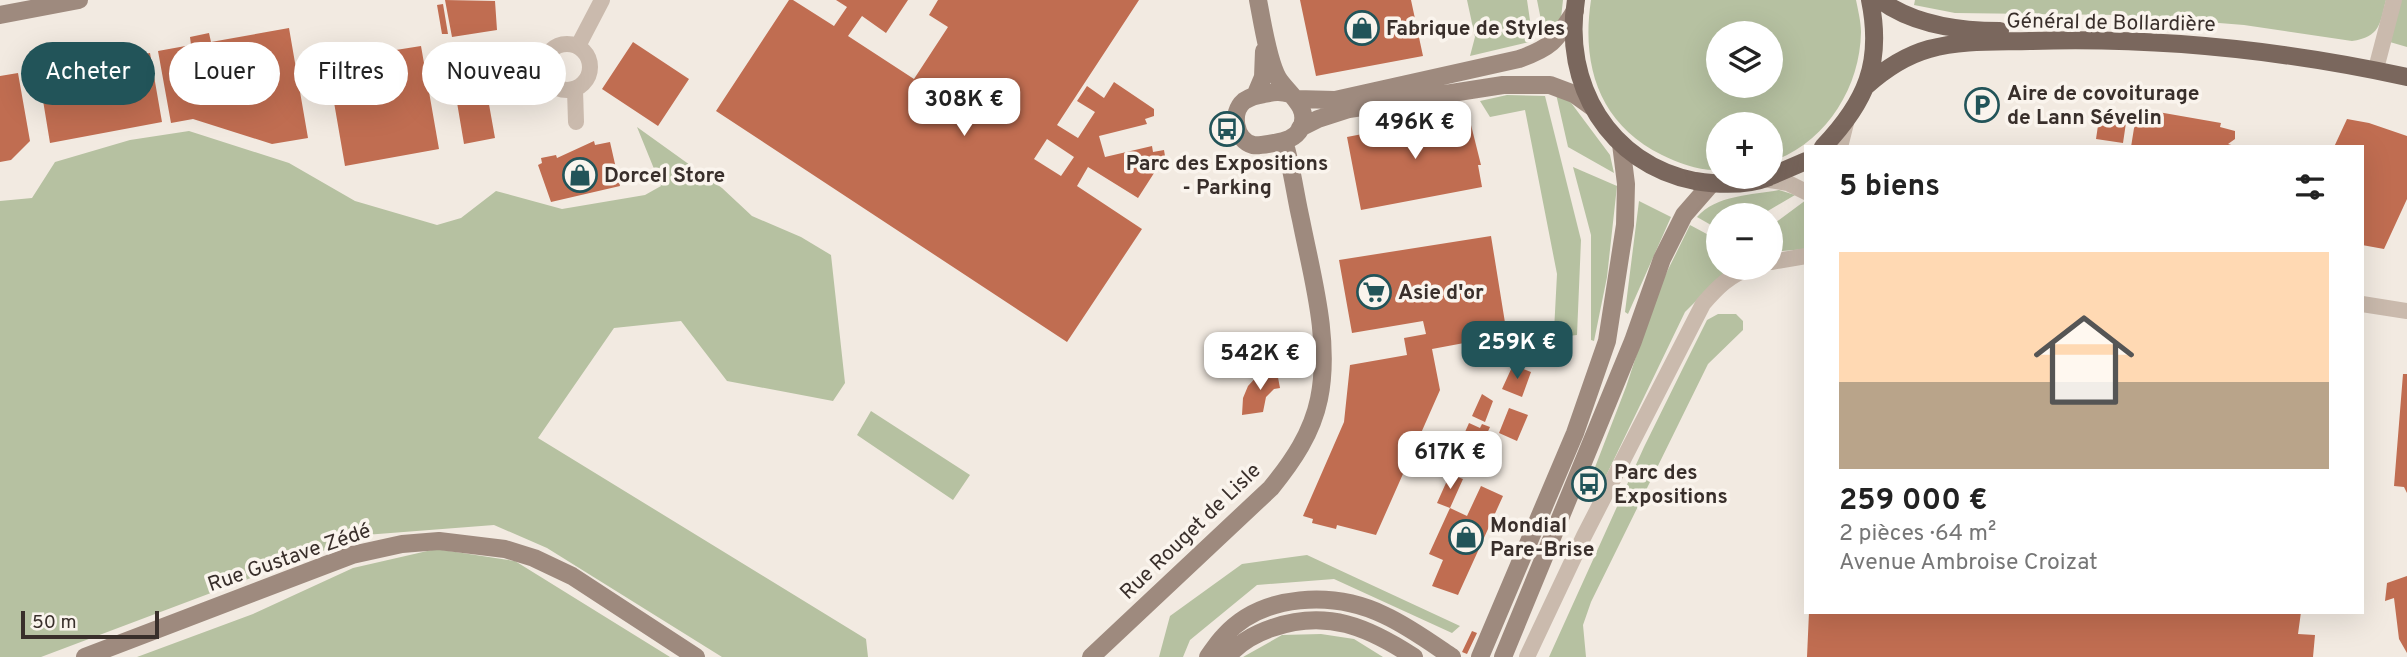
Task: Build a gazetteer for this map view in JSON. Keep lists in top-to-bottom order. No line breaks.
{"streets":{"main road":["Général de Bollardière"],"street":["Rue Rouget de Lisle","Rue Gustave Zédé"]},"places":{"shop":["Fabrique de Styles","Dorcel Store","Mondial Pare-Brise"],"parking":["Aire de covoiturage de Lann Sévelin"],"bus stop":["Parc des Expositions - Parking","Parc des Expositions"],"supermarket":["Asie d'or"]},"scale_bar":"50 m","page":{"map_buttons":["+","−"],"chip":["Acheter","Louer","Filtres","Nouveau"],"price":["308K €","496K €","259K €","542K €","617K €"],"heading":"5 biens","list":[{"name":"259 000 €","note":"2 pièces · 64 m² · Avenue Ambroise Croizat"}],"scale":"50 m"}}
